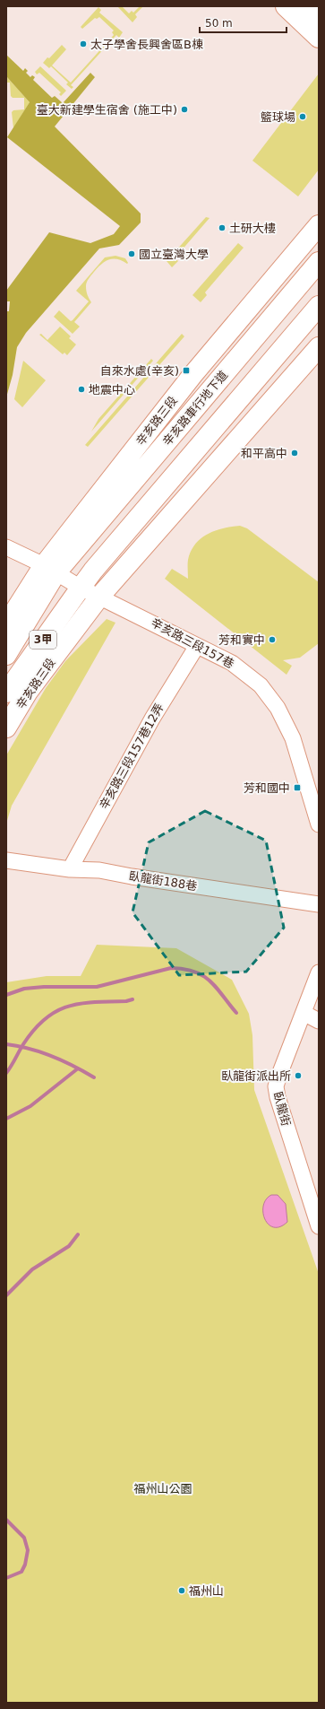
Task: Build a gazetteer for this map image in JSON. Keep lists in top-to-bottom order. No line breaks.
{"streets":{"main road":["辛亥路車行地下道","辛亥路三段","3甲"],"street":["辛亥路三段157巷","辛亥路三段157巷12弄","臥龍街188巷","臥龍街"]},"crossings":[["辛亥路車行地下道","辛亥路三段"],["辛亥路三段","3甲"],["辛亥路三段","辛亥路三段157巷"],["3甲","辛亥路三段157巷"],["辛亥路三段157巷","辛亥路三段157巷12弄"],["辛亥路三段157巷12弄","臥龍街188巷"]],"parks":["福州山公園"],"places":{"other":["太子學舍長興舍區B棟","臺大新建學生宿舍 (施工中)","籃球場","土研大樓","國立臺灣大學","地震中心","和平高中","芳和實中","臥龍街派出所","福州山"],"transit":["自來水處(辛亥)","芳和國中"]},"scale_bar":"50 m"}
